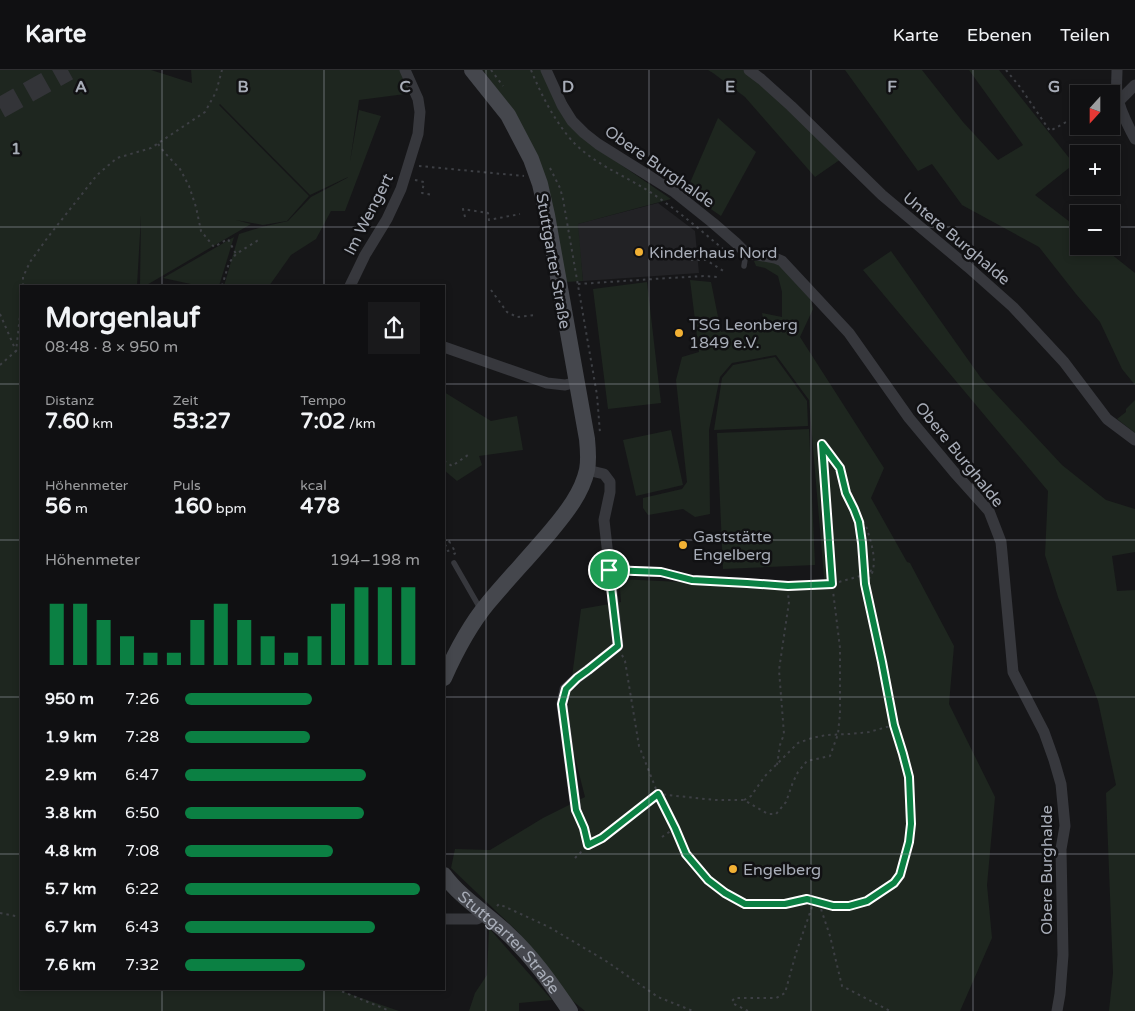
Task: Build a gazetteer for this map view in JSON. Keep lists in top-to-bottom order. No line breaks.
{"streets":{"main road":["Stuttgarter Straße"],"street":["Obere Burghalde","Im Wengert","Untere Burghalde"]},"places":["Kinderhaus Nord","TSG Leonberg 1849 e.V.","Gaststätte Engelberg","Engelberg"],"north":"bottom","page":{"header":"Karte","nav":["Karte","Ebenen","Teilen"],"map_buttons":["+","−"],"heading":["Morgenlauf","08:48 · 8 × 950 m"],"stats":[["Distanz","7.60 km"],["Zeit","53:27"],["Tempo","7:02 /km"],["Höhenmeter","56 m"],["Puls","160 bpm"],["kcal","478"]],"chart":["Höhenmeter","194–198 m"],"list":[{"name":"950 m","note":"7:26"},{"name":"1.9 km","note":"7:28"},{"name":"2.9 km","note":"6:47"},{"name":"3.8 km","note":"6:50"},{"name":"4.8 km","note":"7:08"},{"name":"5.7 km","note":"6:22"},{"name":"6.7 km","note":"6:43"},{"name":"7.6 km","note":"7:32"}]},"grid":{"columns":["A","B","C","D","E","F","G"],"rows":["1"]}}
